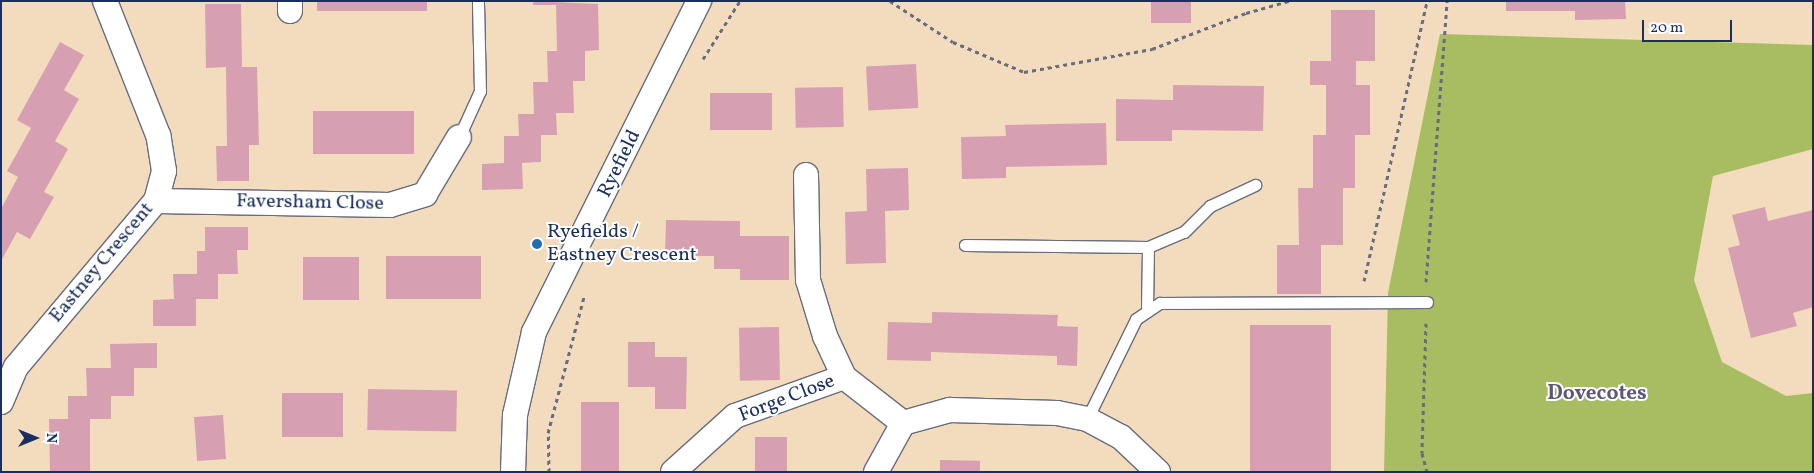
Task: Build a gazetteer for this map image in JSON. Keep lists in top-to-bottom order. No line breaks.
{"streets":{"street":["Ryefield","Faversham Close","Eastney Crescent","Forge Close"]},"crossings":[["Faversham Close","Eastney Crescent"]],"districts":["Dovecotes"],"places":["Ryefields / Eastney Crescent"],"scale_bar":"20 m","north":"right"}
